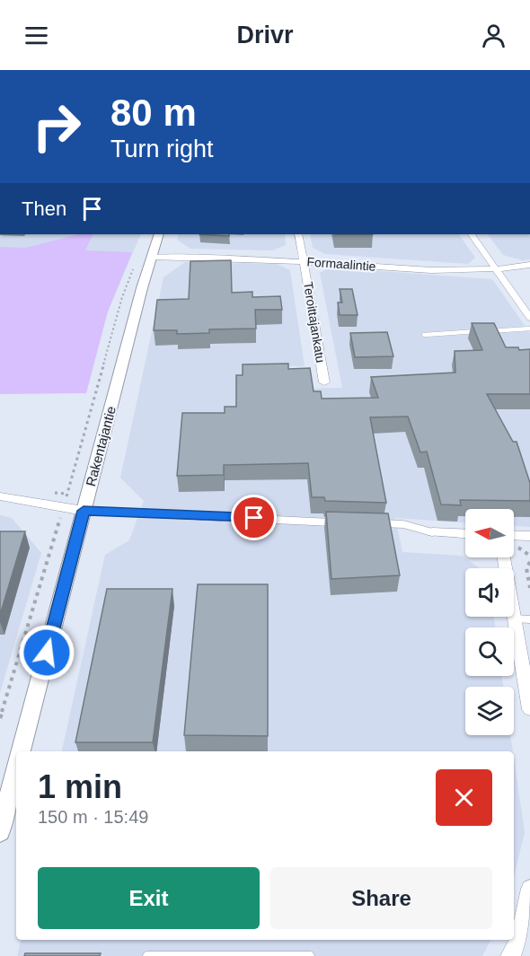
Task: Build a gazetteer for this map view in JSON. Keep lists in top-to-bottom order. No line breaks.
{"streets":{"street":["Formaalintie","Teroittajankatu","Rakentajantie"]},"crossings":[["Formaalintie","Teroittajankatu"],["Formaalintie","Rakentajantie"]],"north":"left","page":{"header":"Drivr","turn":["80 m","Turn right"],"then":"Then","heading":["1 min","150 m · 15:49"],"buttons":["Exit","Share"]}}
